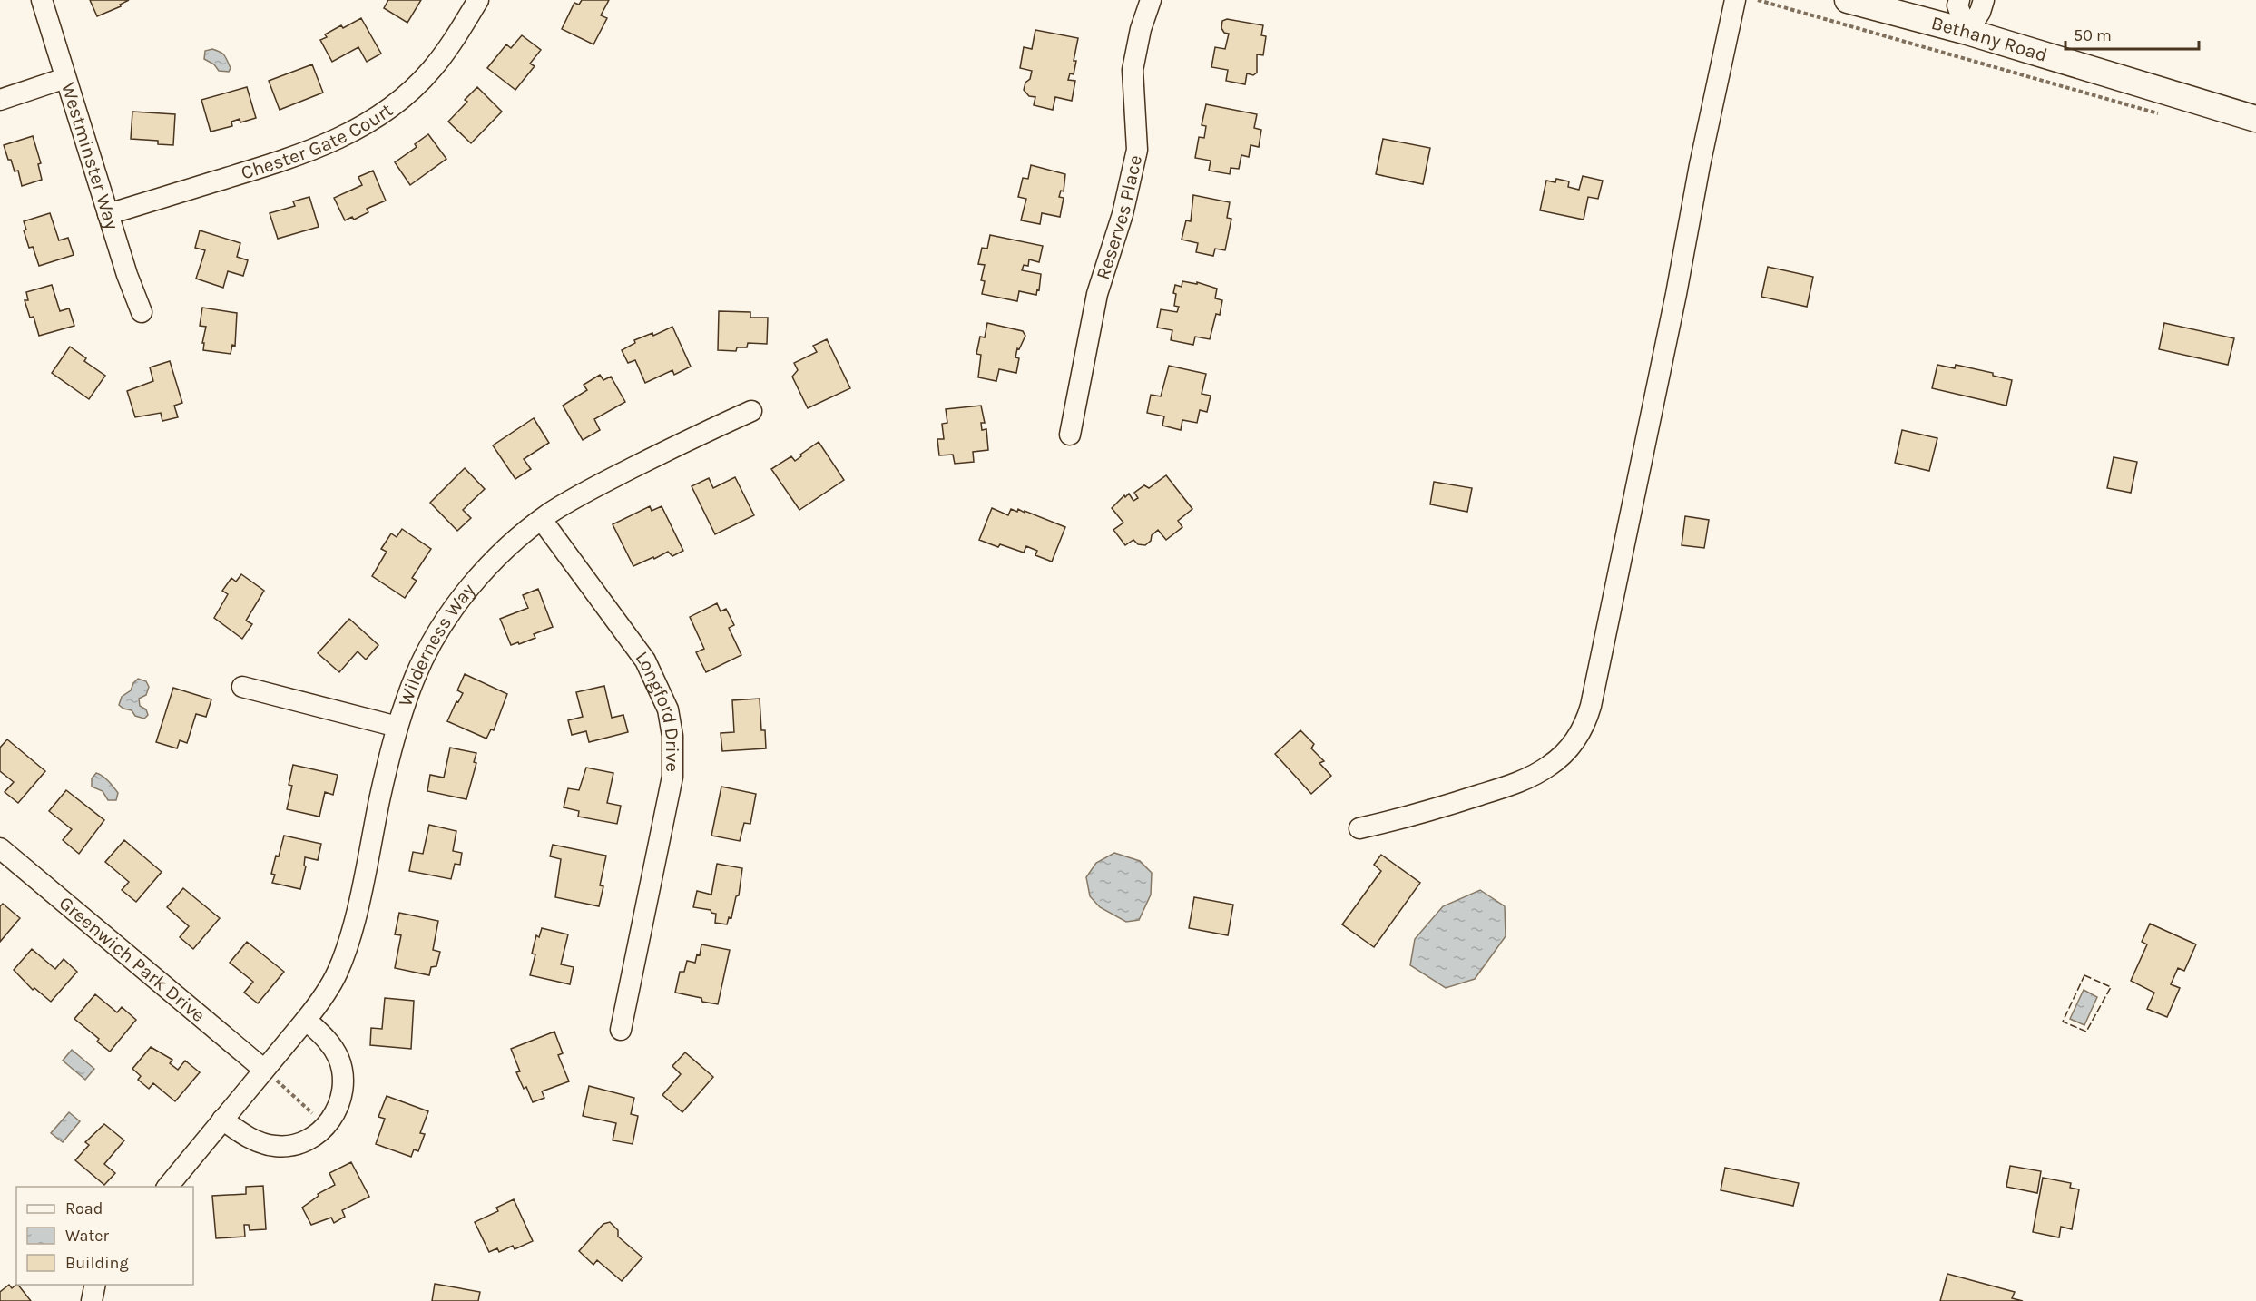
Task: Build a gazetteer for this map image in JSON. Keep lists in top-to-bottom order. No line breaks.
{"streets":{"main road":["Bethany Road"],"street":["Chester Gate Court","Westminster Way","Reserves Place","Wilderness Way","Longford Drive","Greenwich Park Drive"]},"crossings":[["Chester Gate Court","Westminster Way"],["Wilderness Way","Longford Drive"],["Wilderness Way","Greenwich Park Drive"]],"legend":["Road","Water","Building"],"scale_bar":"50 m"}
